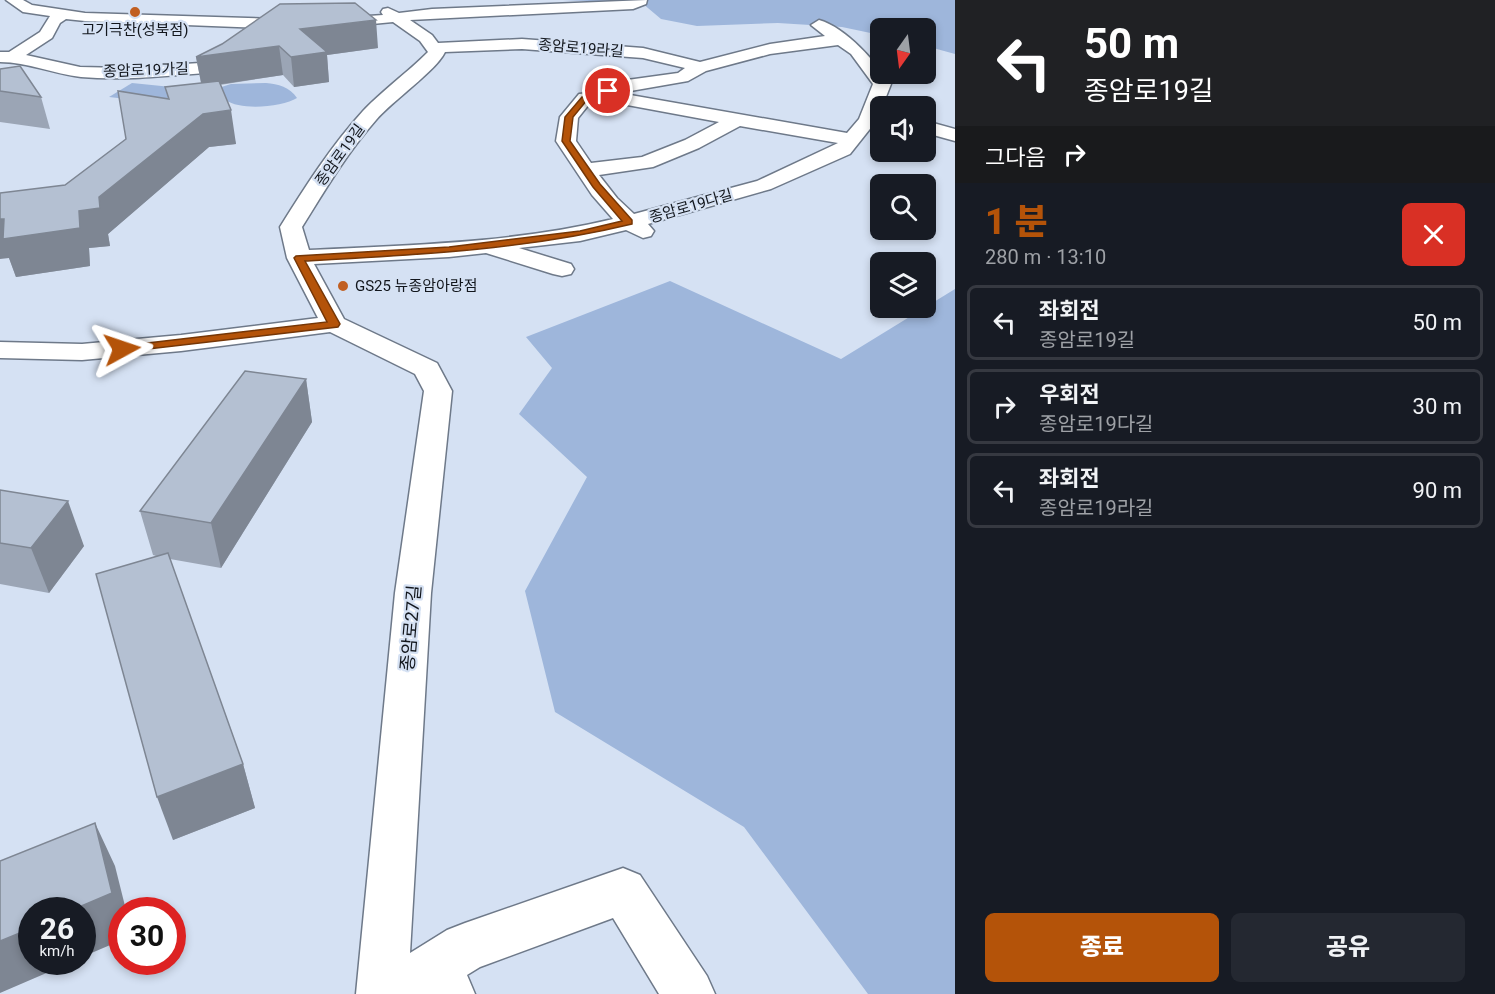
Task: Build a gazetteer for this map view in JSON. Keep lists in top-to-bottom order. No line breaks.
{"streets":{"street":["종암로19라길","종암로19가길","종암로19길","종암로19다길","종암로27길"]},"crossings":[["종암로19라길","종암로19길"],["종암로19길","종암로19다길"],["종암로19길","종암로27길"]],"places":["고기극찬(성북점)","GS25 뉴종암아랑점"],"north":"bottom","page":{"turn":["50 m","종암로19길"],"then":"그다음","heading":["1 분","280 m · 13:10"],"list":[{"name":"좌회전","note":"종암로19길","value":"50 m"},{"name":"우회전","note":"종암로19다길","value":"30 m"},{"name":"좌회전","note":"종암로19라길","value":"90 m"}],"speed":"26 km/h","limit":"30","buttons":["종료","공유"]}}
